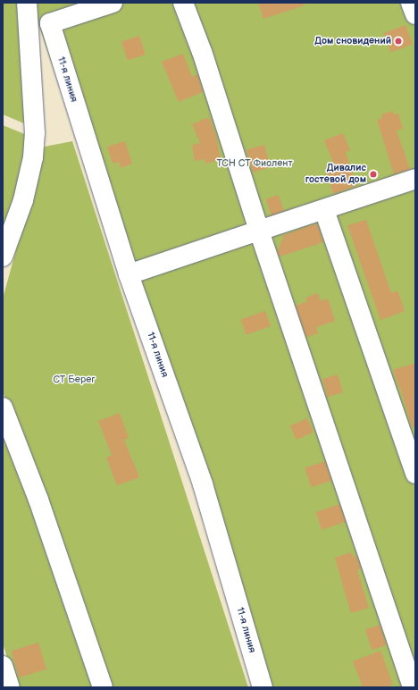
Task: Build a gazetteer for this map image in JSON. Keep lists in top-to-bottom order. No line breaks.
{"streets":{"street":["11-я линия"]},"parks":["ТСН СТ Фиолент","СТ Берег"],"places":["Дом сновидений","Дивалис гостевой дом"]}
